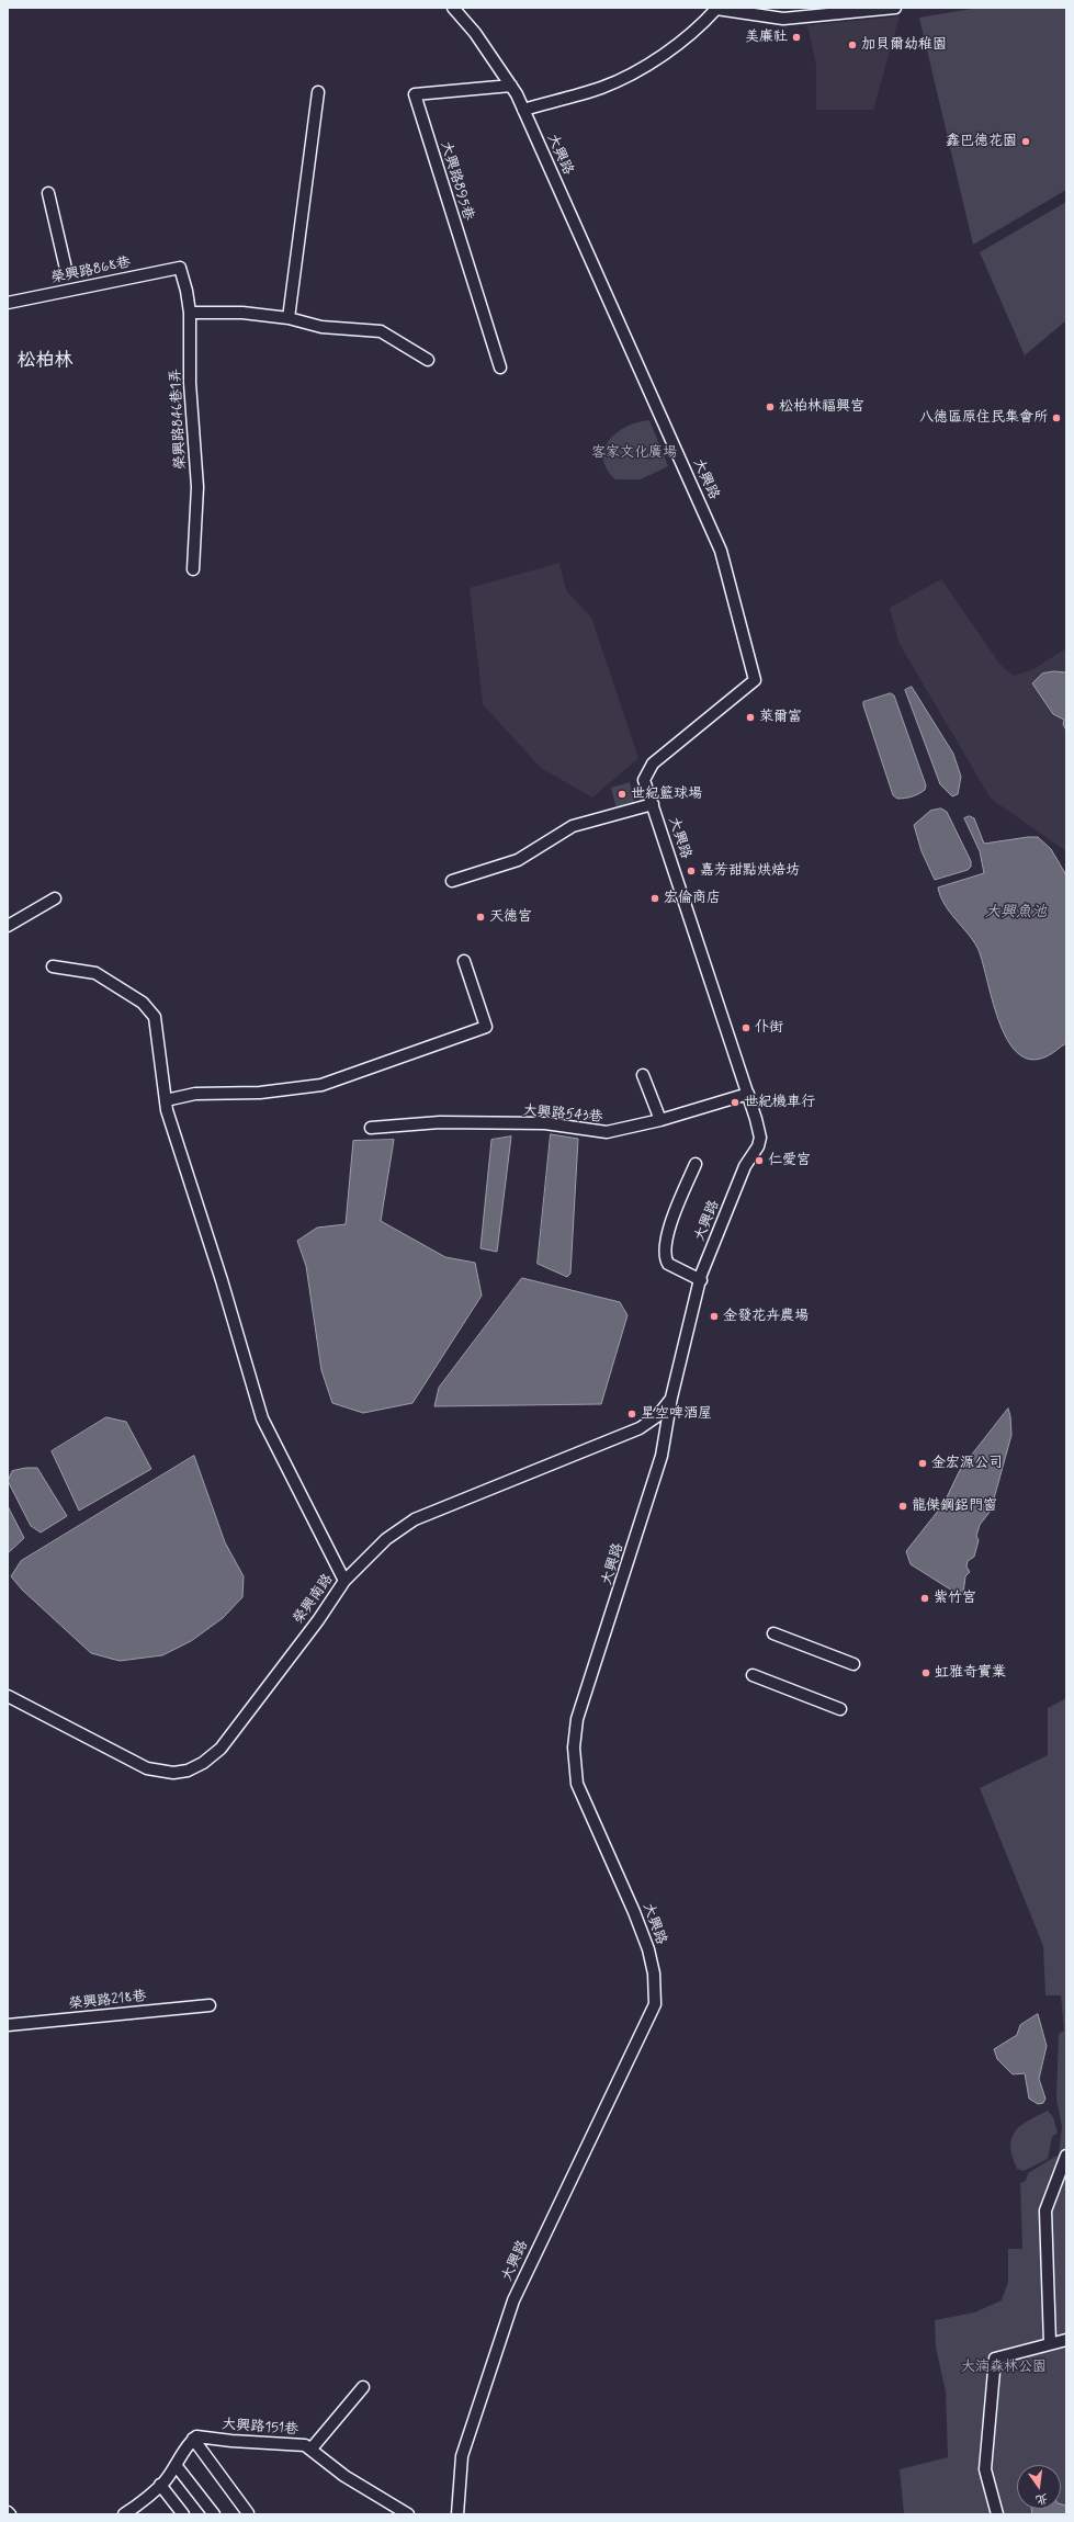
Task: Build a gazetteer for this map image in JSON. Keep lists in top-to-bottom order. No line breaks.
{"streets":{"street":["大興路","大興路895巷","榮興路868巷","榮興路846巷1弄","大興路543巷","榮興南路","榮興路218巷","大興路151巷"]},"crossings":[["大興路","大興路895巷"],["大興路","大興路543巷"],["大興路","榮興南路"],["榮興路868巷","榮興路846巷1弄"]],"districts":["松柏林"],"water":["大興魚池"],"parks":["客家文化廣場","大湳森林公園"],"places":["美廉社","加貝爾幼稚園","鑫巴德花園","松柏林福興宮","八德區原住民集會所","萊爾富","世紀籃球場","嘉芳甜點烘焙坊","宏倫商店","天德宮","仆街","世紀機車行","仁愛宮","金發花卉農場","星空啤酒屋","金宏源公司","龍傑鋼鋁門窗","紫竹宮","虹雅奇實業"],"north":"bottom"}
